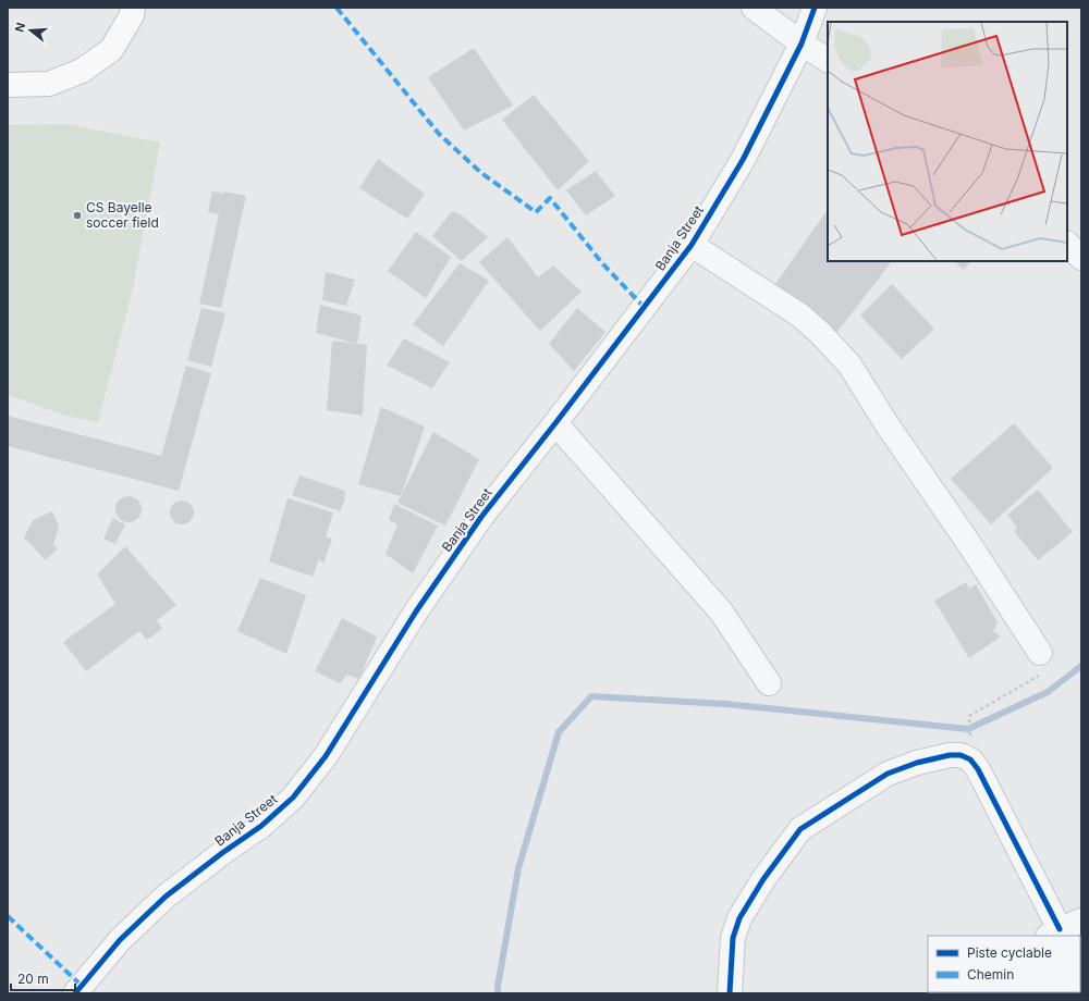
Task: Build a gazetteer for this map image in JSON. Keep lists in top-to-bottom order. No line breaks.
{"streets":{"street":["Banja Street"]},"places":["CS Bayelle soccer field"],"legend":["Piste cyclable","Chemin"],"scale_bar":"20 m","north":"left"}
